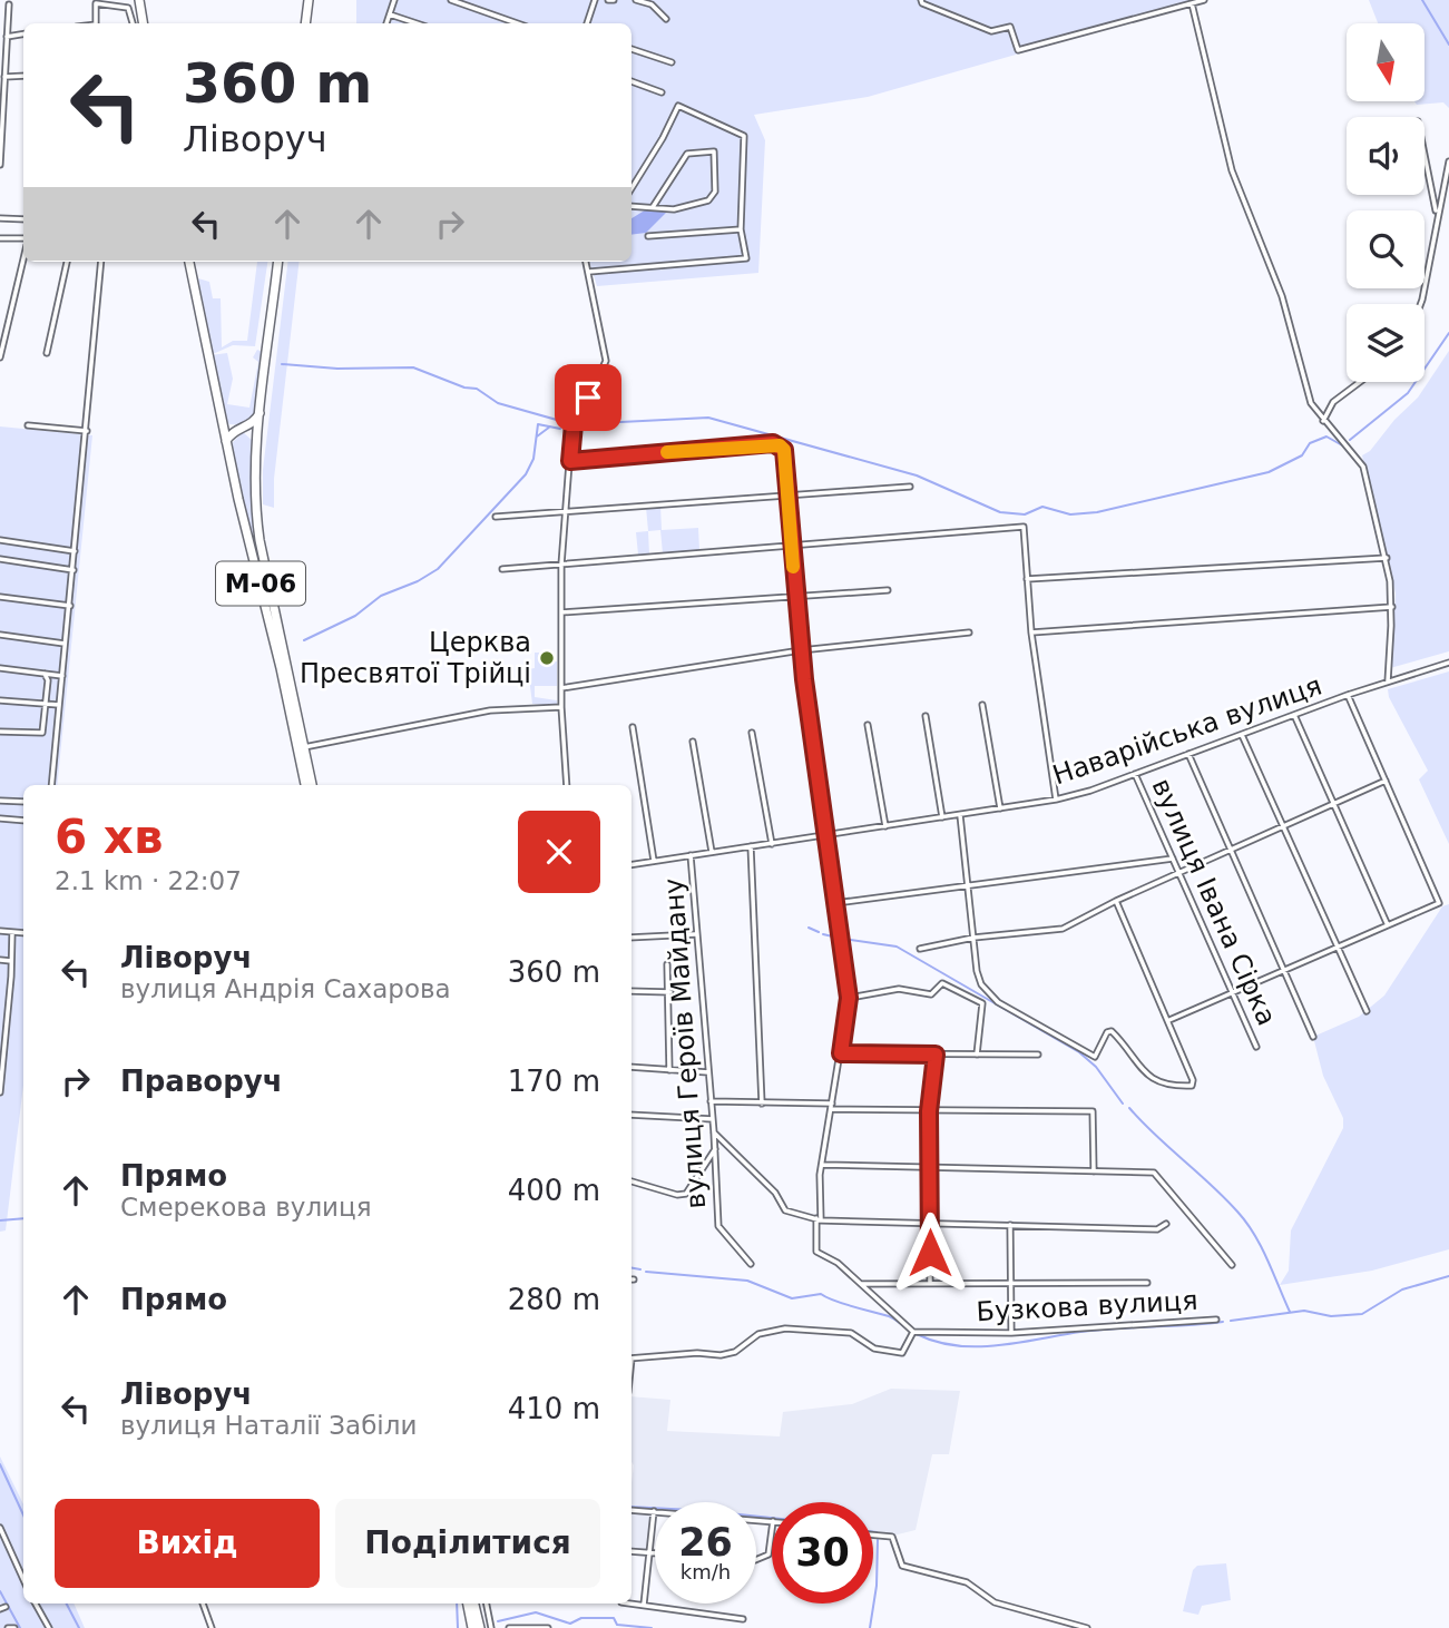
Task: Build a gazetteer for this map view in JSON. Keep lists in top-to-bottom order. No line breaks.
{"streets":{"highway":["М-06"],"street":["Наварійська вулиця","вулиця Івана Сірка","вулиця Героїв Майдану","Бузкова вулиця"]},"crossings":[["Наварійська вулиця","вулиця Івана Сірка"],["Наварійська вулиця","вулиця Героїв Майдану"]],"places":["Церква Пресвятої Трійці"],"north":"bottom","page":{"turn":["360 m","Ліворуч"],"heading":["6 хв","2.1 km · 22:07"],"list":[{"name":"Ліворуч","note":"вулиця Андрія Сахарова","value":"360 m"},{"name":"Праворуч","value":"170 m"},{"name":"Прямо","note":"Смерекова вулиця","value":"400 m"},{"name":"Прямо","value":"280 m"},{"name":"Ліворуч","note":"вулиця Наталії Забіли","value":"410 m"}],"buttons":["Вихід","Поділитися"],"speed":"26 km/h","limit":"30"}}
